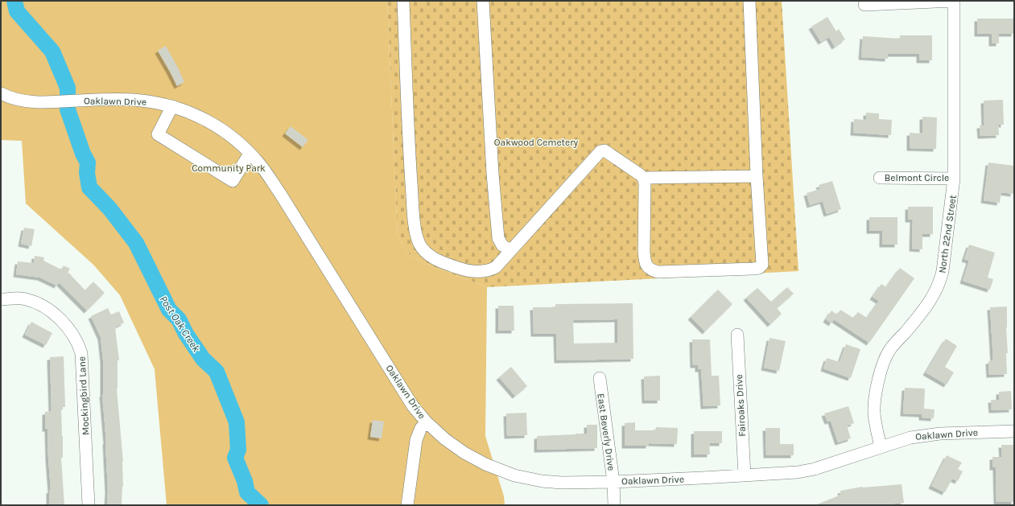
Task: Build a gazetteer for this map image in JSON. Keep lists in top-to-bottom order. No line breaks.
{"streets":{"street":["Oaklawn Drive","Belmont Circle","North 22nd Street","Mockingbird Lane","Fairoaks Drive","East Beverly Drive"]},"crossings":[["Oaklawn Drive","North 22nd Street"],["Oaklawn Drive","Fairoaks Drive"],["Oaklawn Drive","East Beverly Drive"],["Belmont Circle","North 22nd Street"]],"water":["Post Oak Creek"],"parks":["Oakwood Cemetery","Community Park"]}
